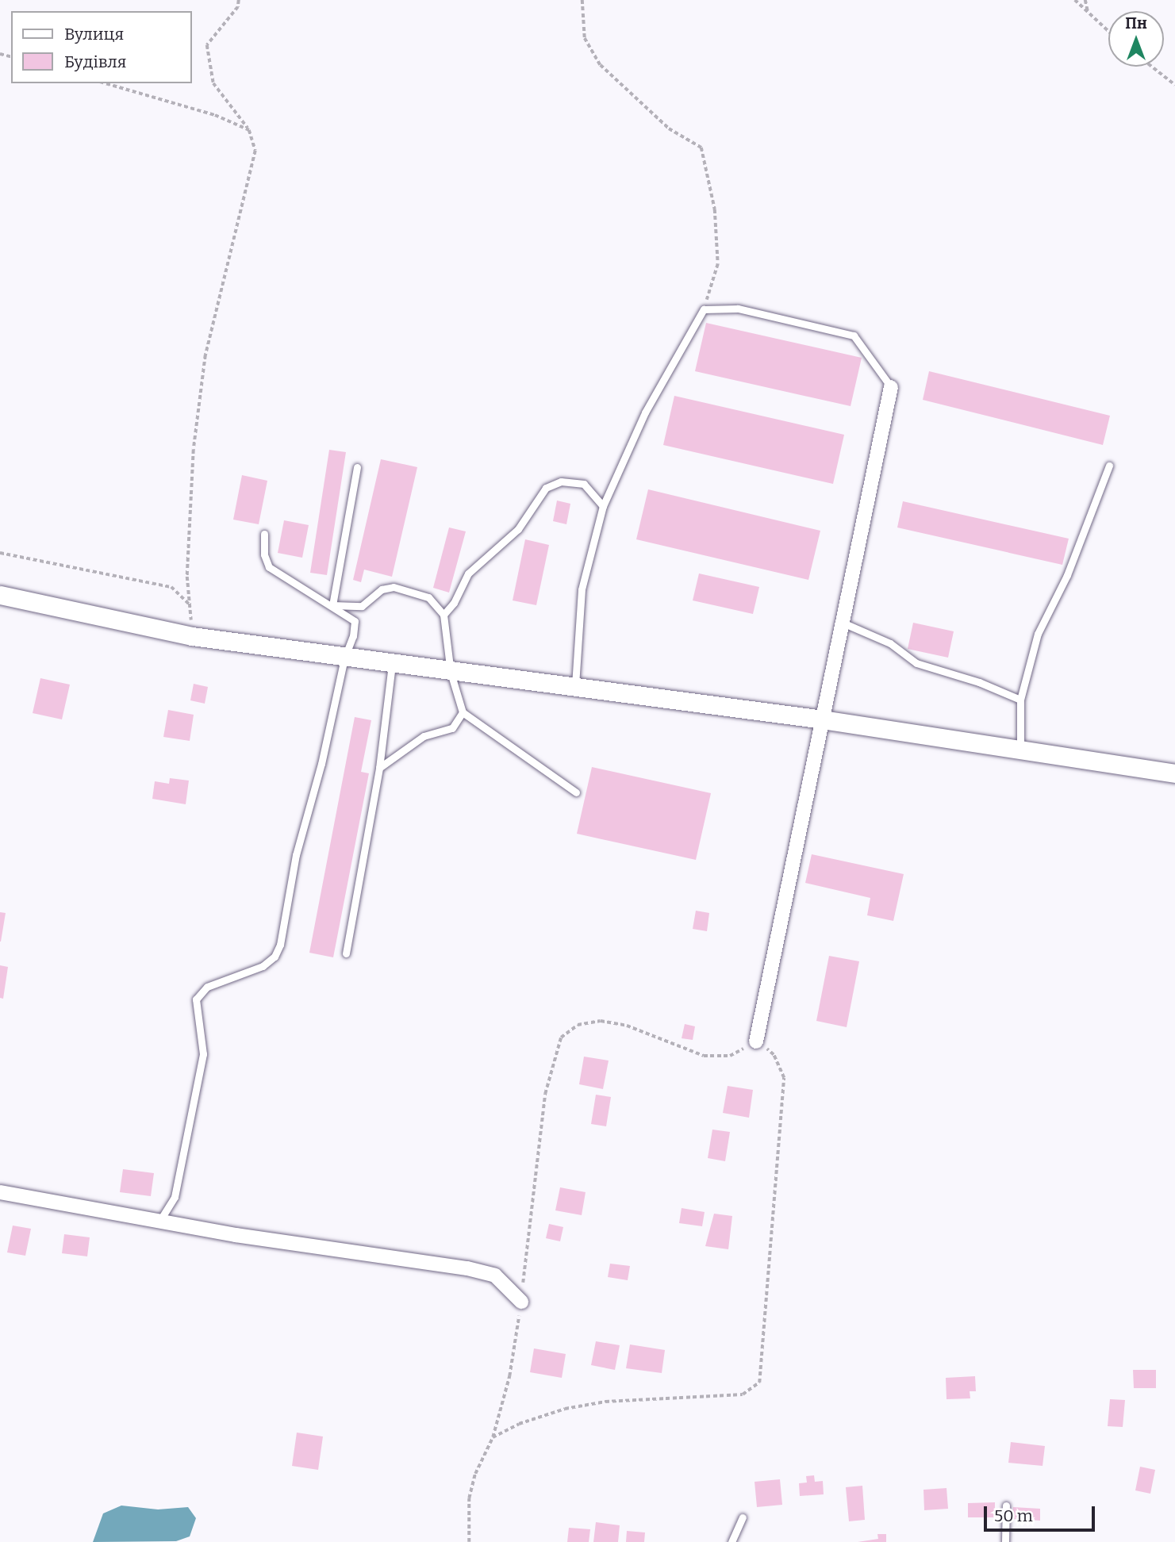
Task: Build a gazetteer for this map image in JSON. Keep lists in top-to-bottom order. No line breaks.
{"legend":["Вулиця","Будівля"],"scale_bar":"50 m","north":"top"}
